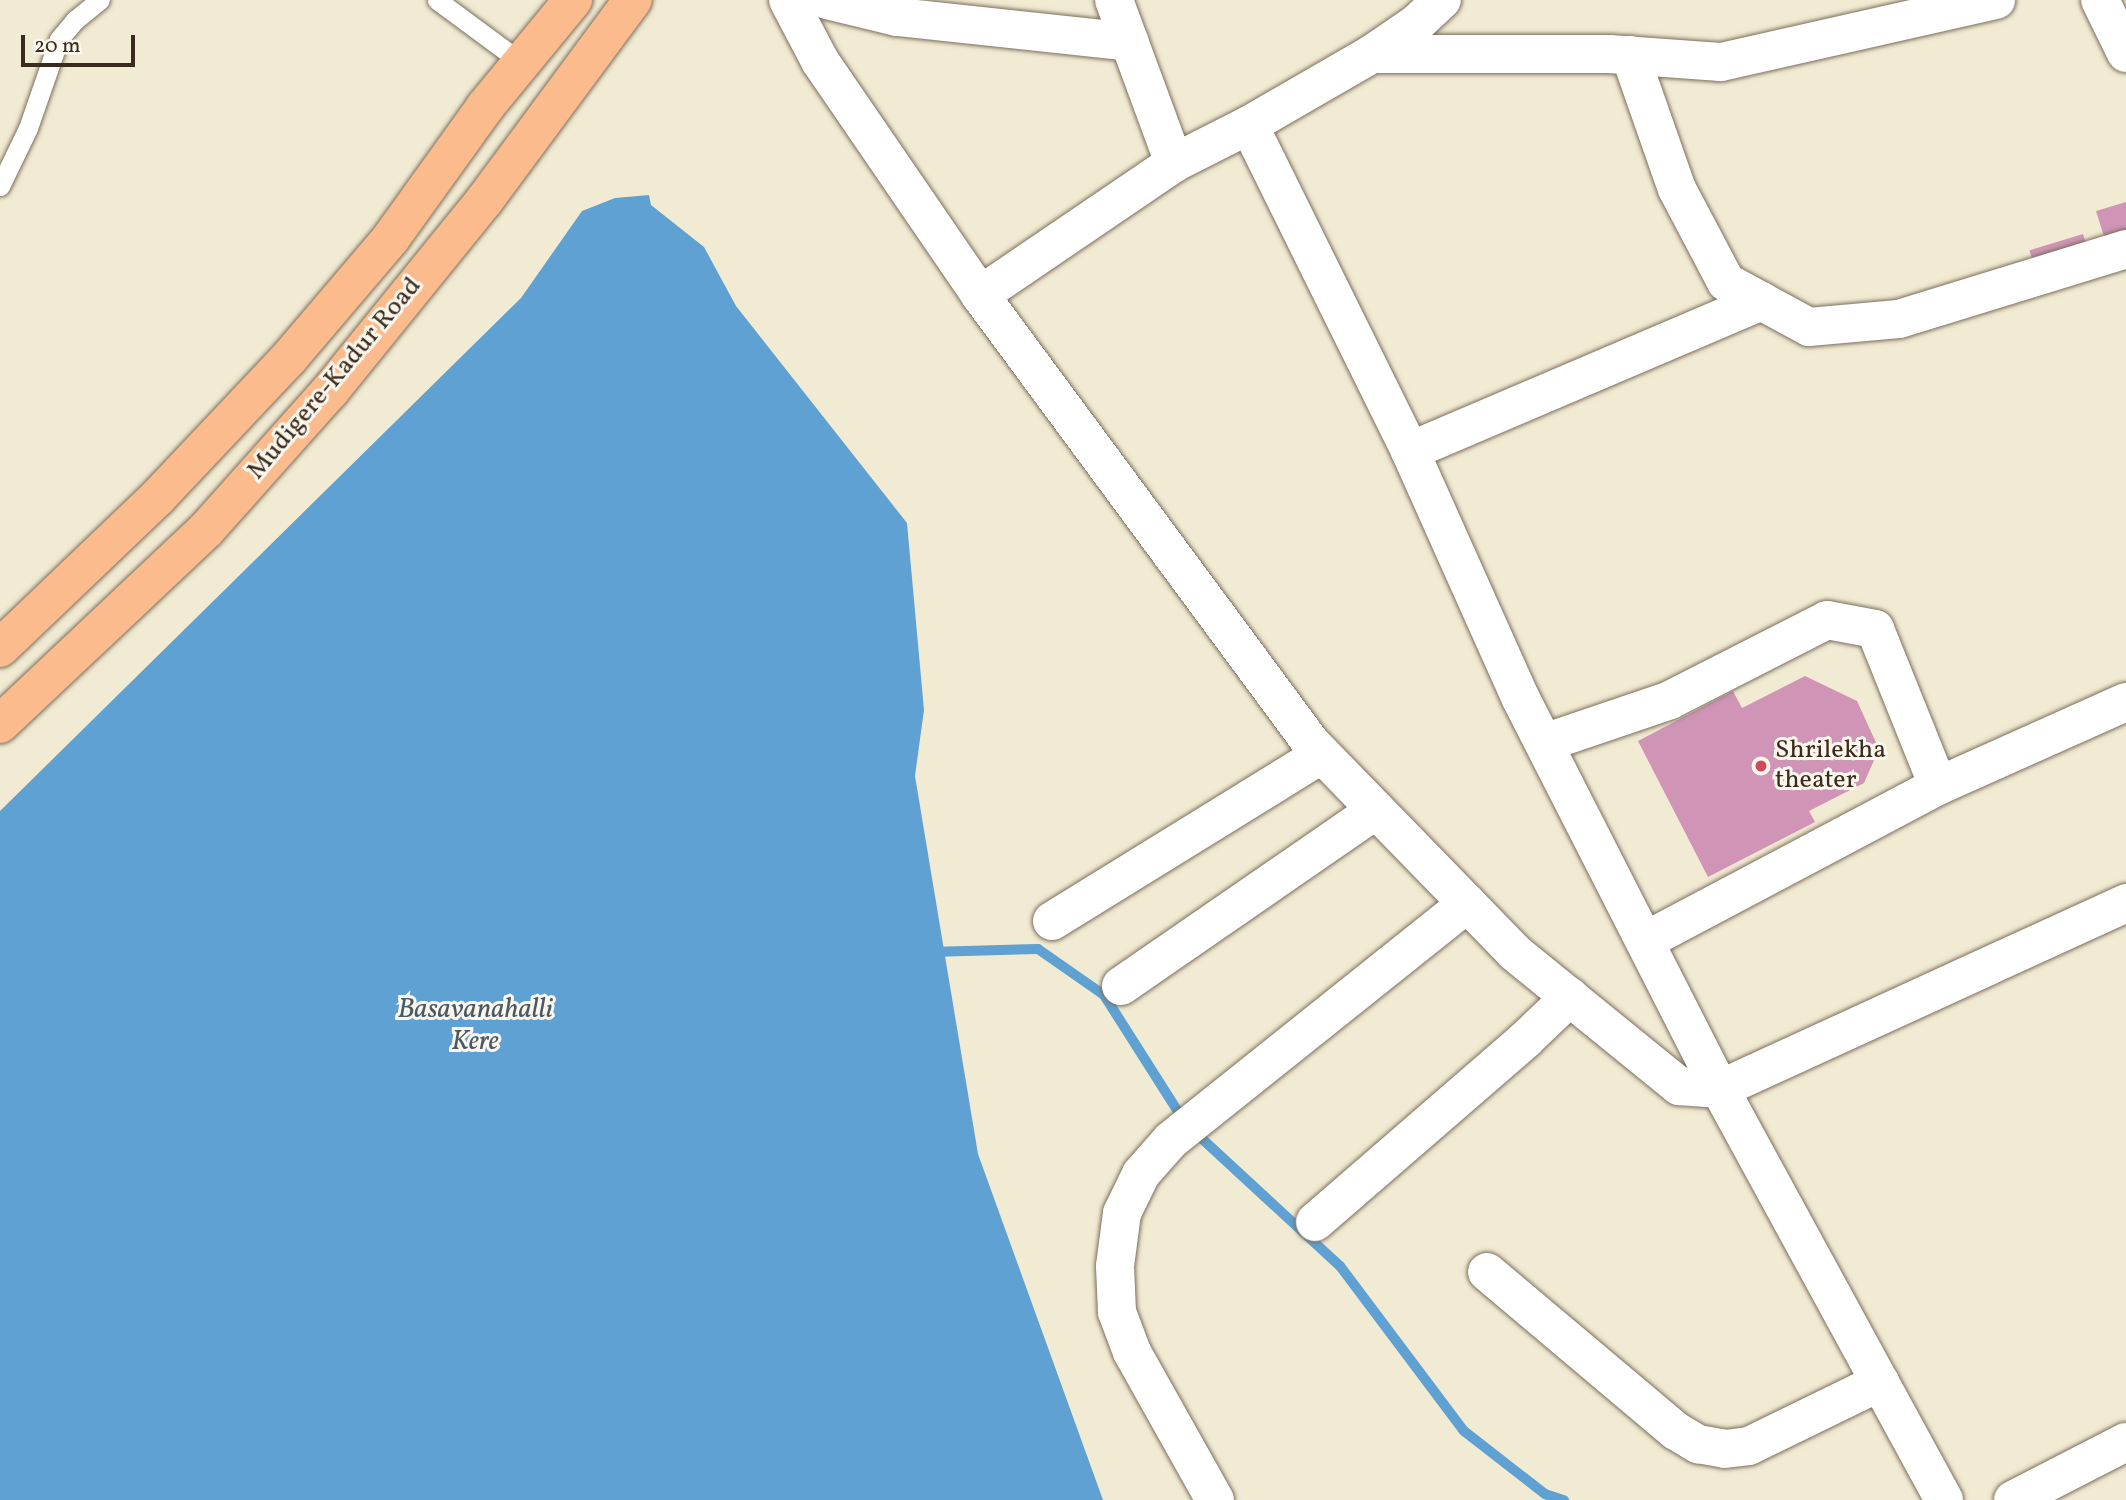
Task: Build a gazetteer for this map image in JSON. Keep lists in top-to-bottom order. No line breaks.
{"streets":{"highway":["Mudigere-Kadur Road"]},"water":["Basavanahalli Kere"],"places":["Shrilekha theater"],"scale_bar":"20 m"}
